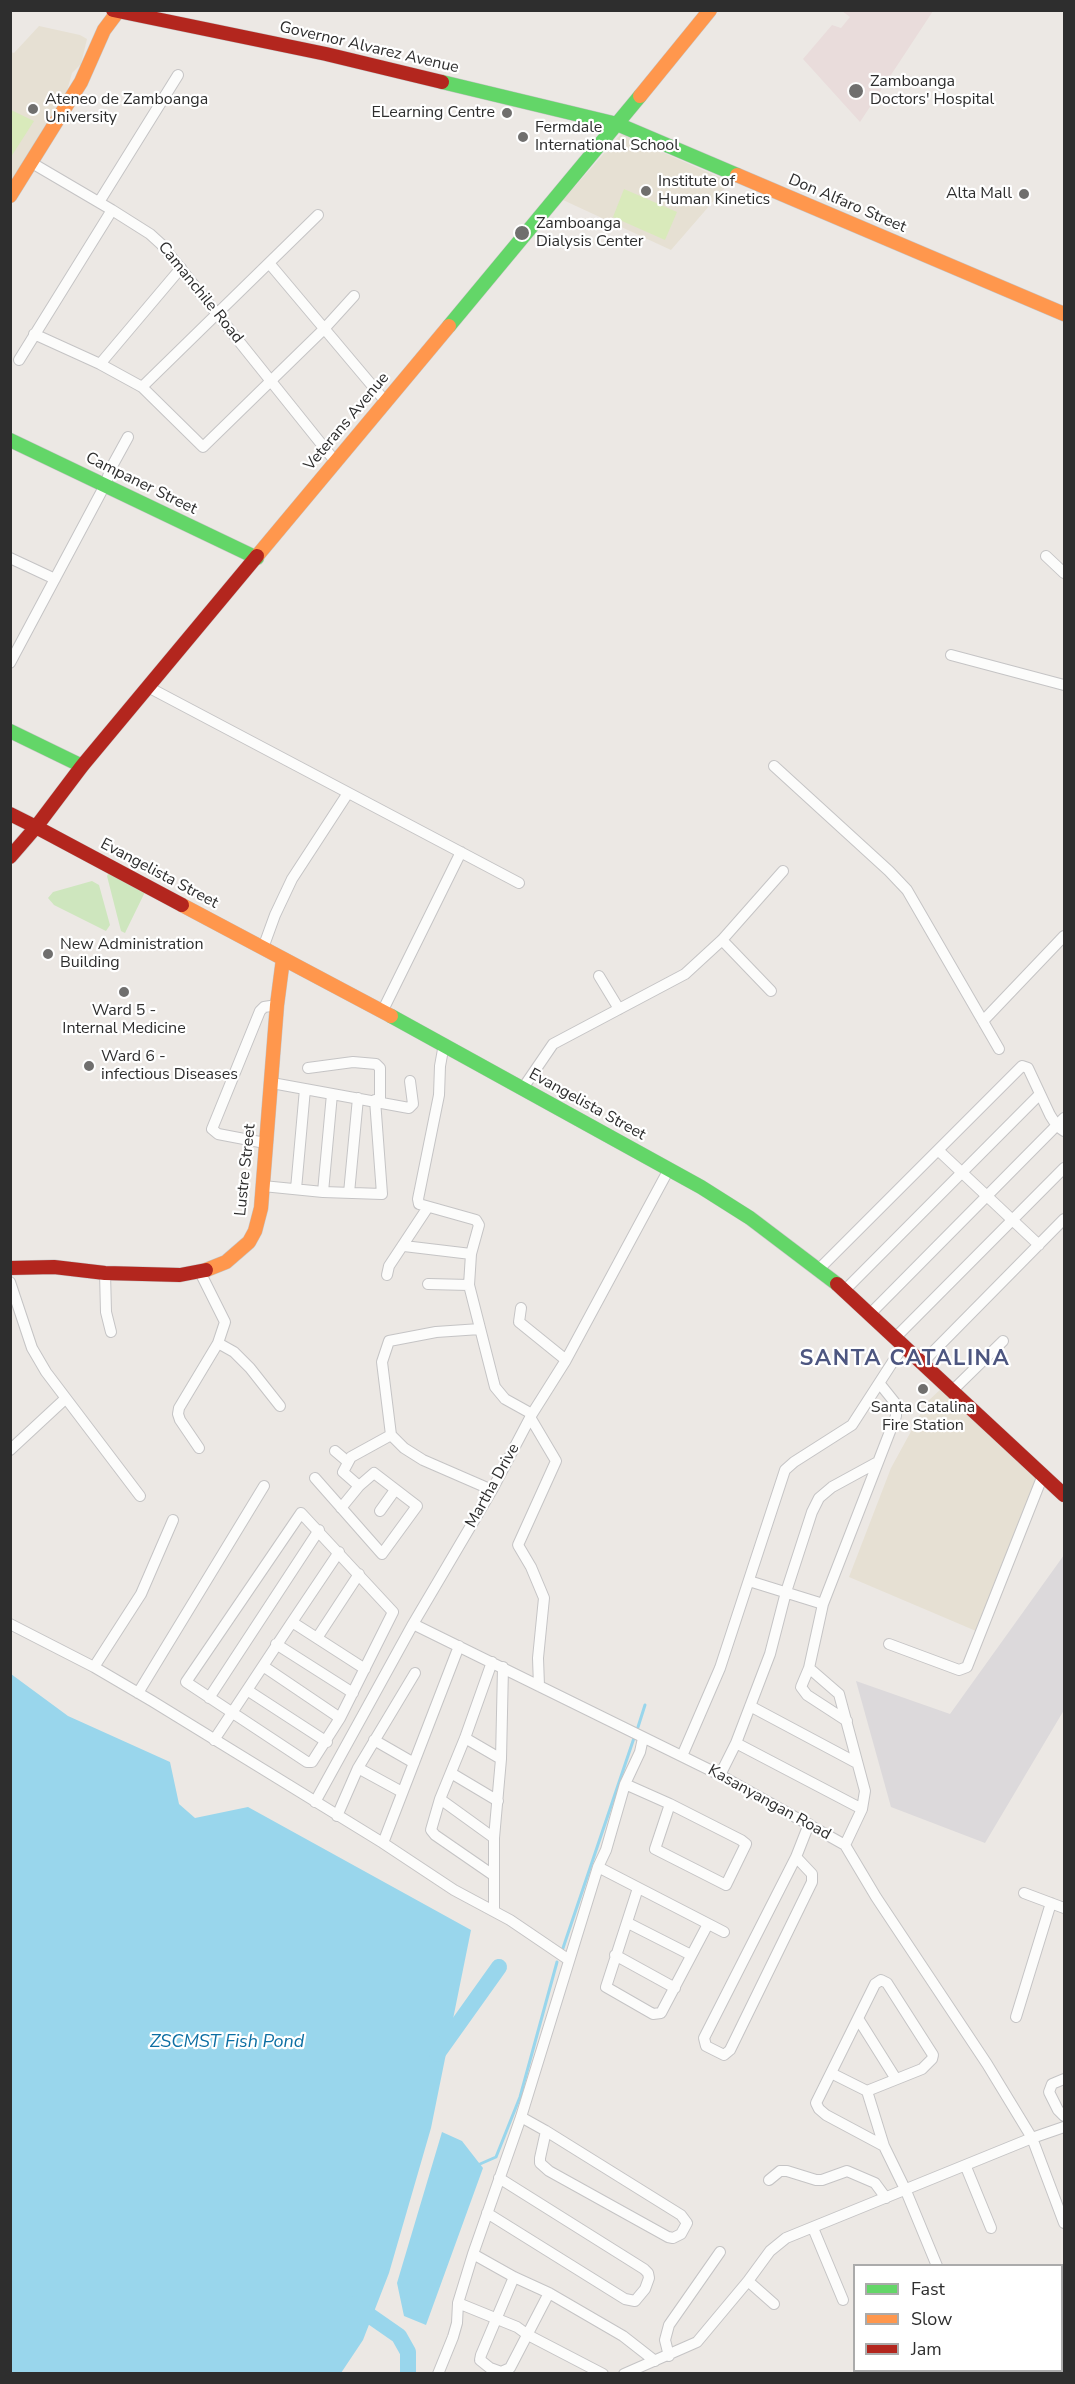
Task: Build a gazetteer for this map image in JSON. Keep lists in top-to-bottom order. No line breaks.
{"streets":{"main road":["Governor Alvarez Avenue","Don Alfaro Street","Veterans Avenue","Campaner Street","Evangelista Street","Lustre Street"],"street":["Camanchile Road","Martha Drive","Kasanyangan Road"]},"crossings":[["Governor Alvarez Avenue","Don Alfaro Street"],["Governor Alvarez Avenue","Veterans Avenue"],["Don Alfaro Street","Veterans Avenue"],["Camanchile Road","Veterans Avenue"],["Veterans Avenue","Campaner Street"],["Veterans Avenue","Evangelista Street"],["Evangelista Street","Lustre Street"],["Evangelista Street","Martha Drive"],["Martha Drive","Kasanyangan Road"]],"districts":["SANTA CATALINA"],"water":["ZSCMST Fish Pond"],"places":["Zamboanga Doctors' Hospital","Ateneo de Zamboanga University","ELearning Centre","Fermdale International School","Institute of Human Kinetics","Alta Mall","Zamboanga Dialysis Center","New Administration Building","Ward 5 - Internal Medicine","Ward 6 - infectious Diseases","Santa Catalina Fire Station"],"legend":["Fast","Slow","Jam"]}
